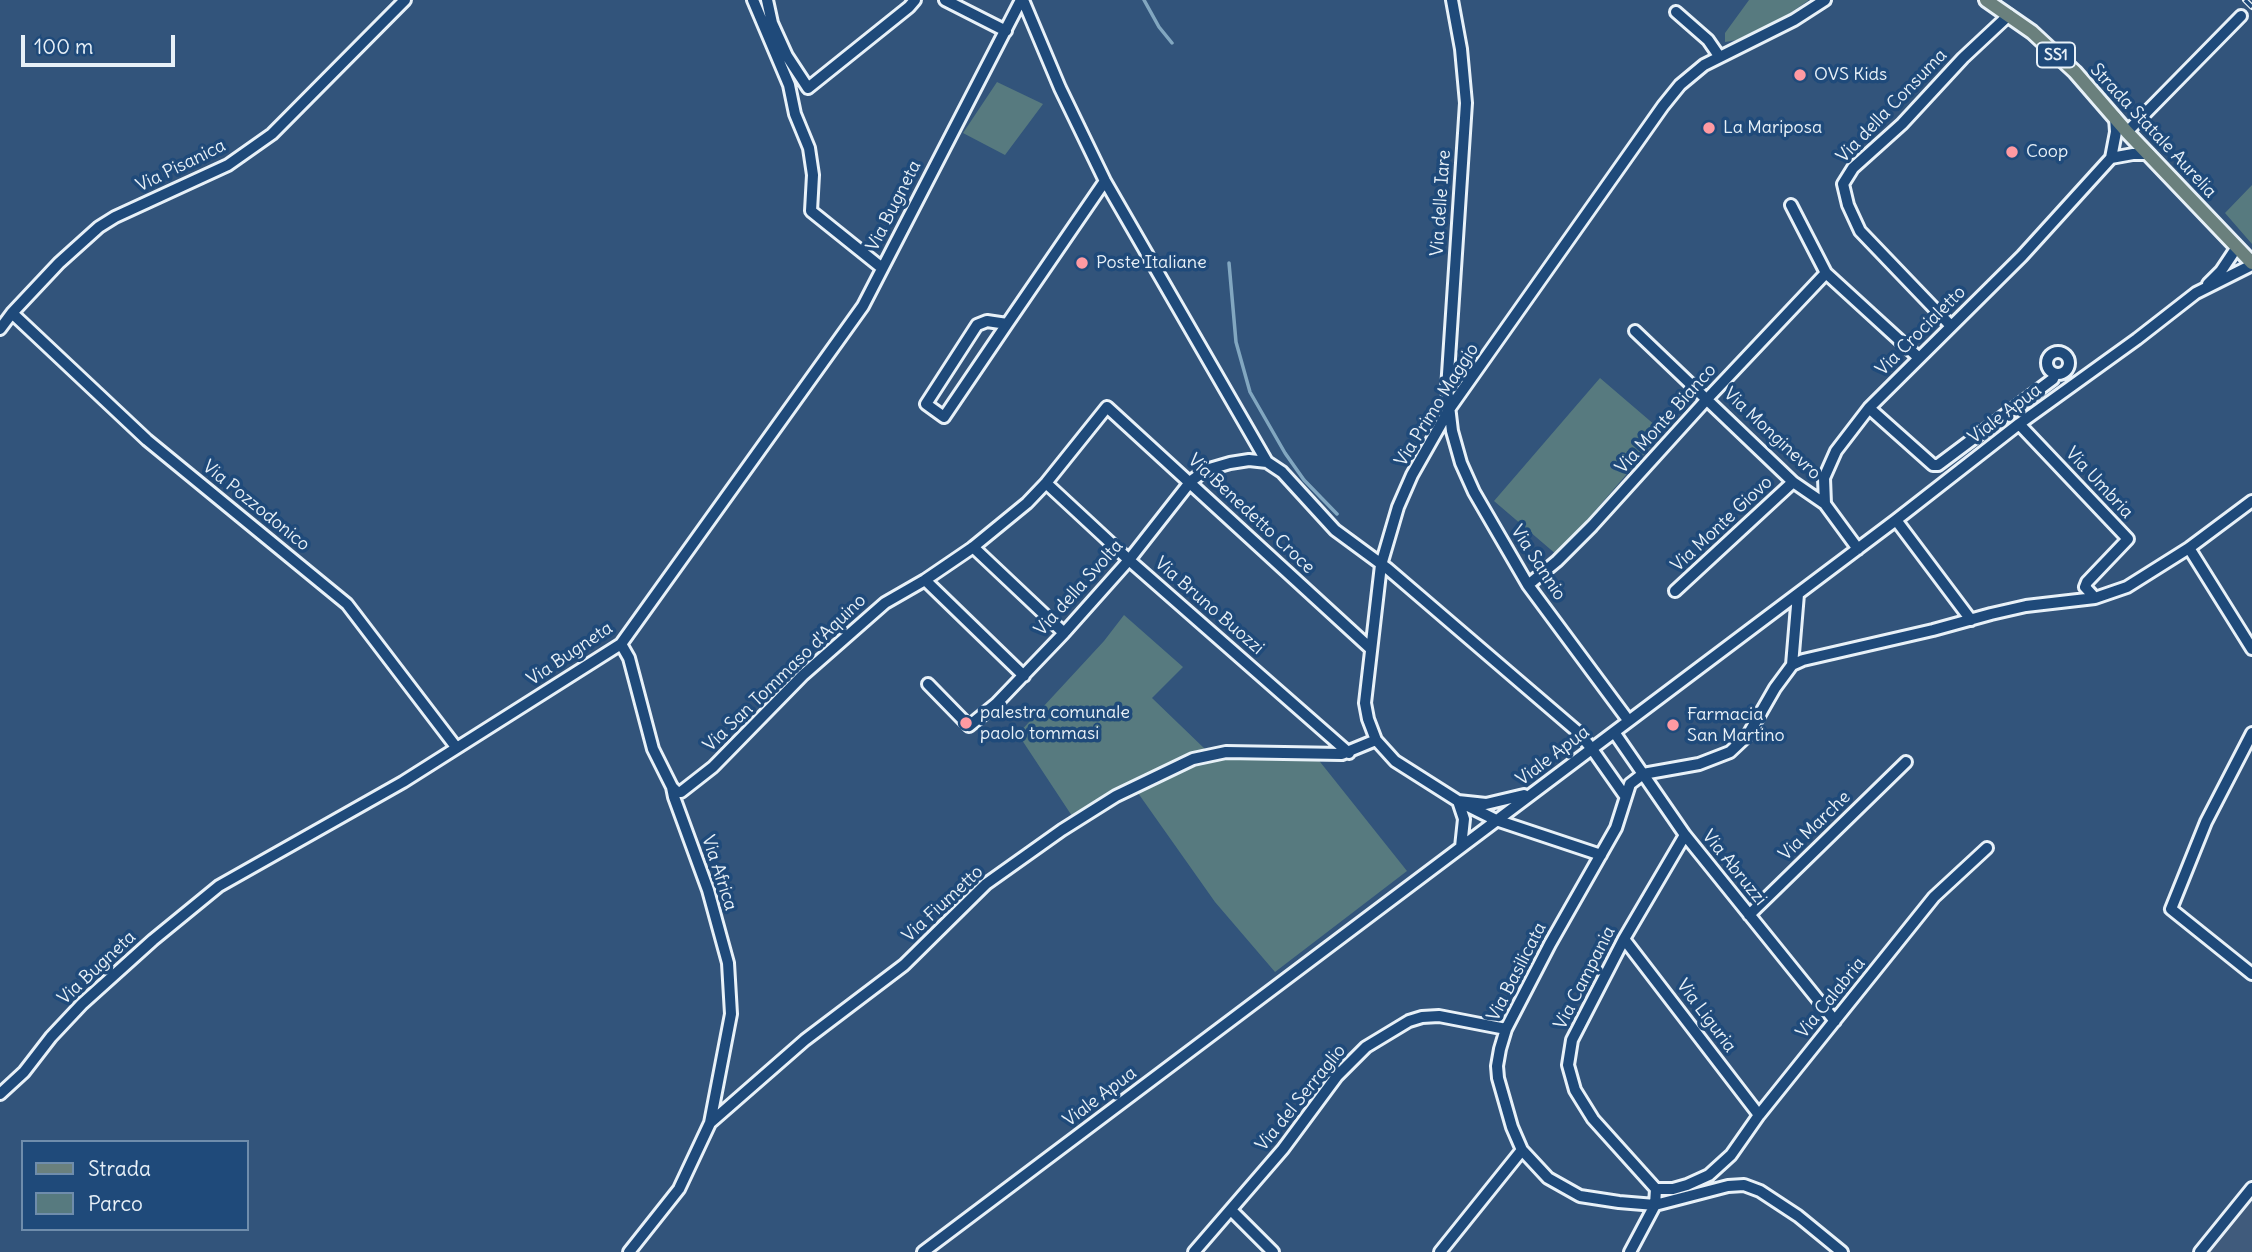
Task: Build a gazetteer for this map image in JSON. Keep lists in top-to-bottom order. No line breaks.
{"streets":{"main road":["SS1","Strada Statale Aurelia"],"street":["Via della Consuma","Via Pisanica","Via delle Iare","Via Bugneta","Via Crocialetto","Via Primo Maggio","Viale Apua","Via Monte Bianco","Via Monginevro","Via Umbria","Via Pozzodonico","Via Benedetto Croce","Via Monte Giovo","Via Sannio","Via della Svolta","Via Bruno Buozzi","Via San Tommaso d'Aquino","Via Marche","Via Abruzzi","Via Africa","Via Fiumetto","Via Basilicata","Via Campania","Via Calabria","Via Liguria","Via del Serraglio"]},"crossings":[["Via della Consuma","Strada Statale Aurelia"],["Via della Consuma","Via Crocialetto"],["Strada Statale Aurelia","Viale Apua"],["Via Pisanica","Via Pozzodonico"],["Via delle Iare","Via Primo Maggio"],["Via delle Iare","Via Sannio"],["Via Bugneta","Via Pozzodonico"],["Via Bugneta","Via Africa"],["Via Crocialetto","Via Monginevro"],["Via Primo Maggio","Viale Apua"],["Via Primo Maggio","Via Benedetto Croce"],["Via Primo Maggio","Via Sannio"],["Via Primo Maggio","Via Fiumetto"],["Via Primo Maggio","Via Basilicata"],["Viale Apua","Via Umbria"],["Viale Apua","Via Sannio"],["Viale Apua","Via Abruzzi"],["Via Monte Bianco","Via Monginevro"],["Via Monte Bianco","Via Sannio"],["Via Monginevro","Via Monte Giovo"],["Via Benedetto Croce","Via della Svolta"],["Via Benedetto Croce","Via San Tommaso d'Aquino"],["Via della Svolta","Via Bruno Buozzi"],["Via Bruno Buozzi","Via San Tommaso d'Aquino"],["Via Bruno Buozzi","Via Fiumetto"],["Via San Tommaso d'Aquino","Via Africa"],["Via Marche","Via Abruzzi"],["Via Abruzzi","Via Basilicata"],["Via Abruzzi","Via Campania"],["Via Abruzzi","Via Calabria"],["Via Africa","Via Fiumetto"],["Via Basilicata","Via del Serraglio"],["Via Campania","Via Calabria"],["Via Campania","Via Liguria"],["Via Calabria","Via Liguria"]],"places":["OVS Kids","La Mariposa","Coop","Poste Italiane","palestra comunale paolo tommasi","Farmacia San Martino"],"legend":["Strada","Parco"],"scale_bar":"100 m"}
